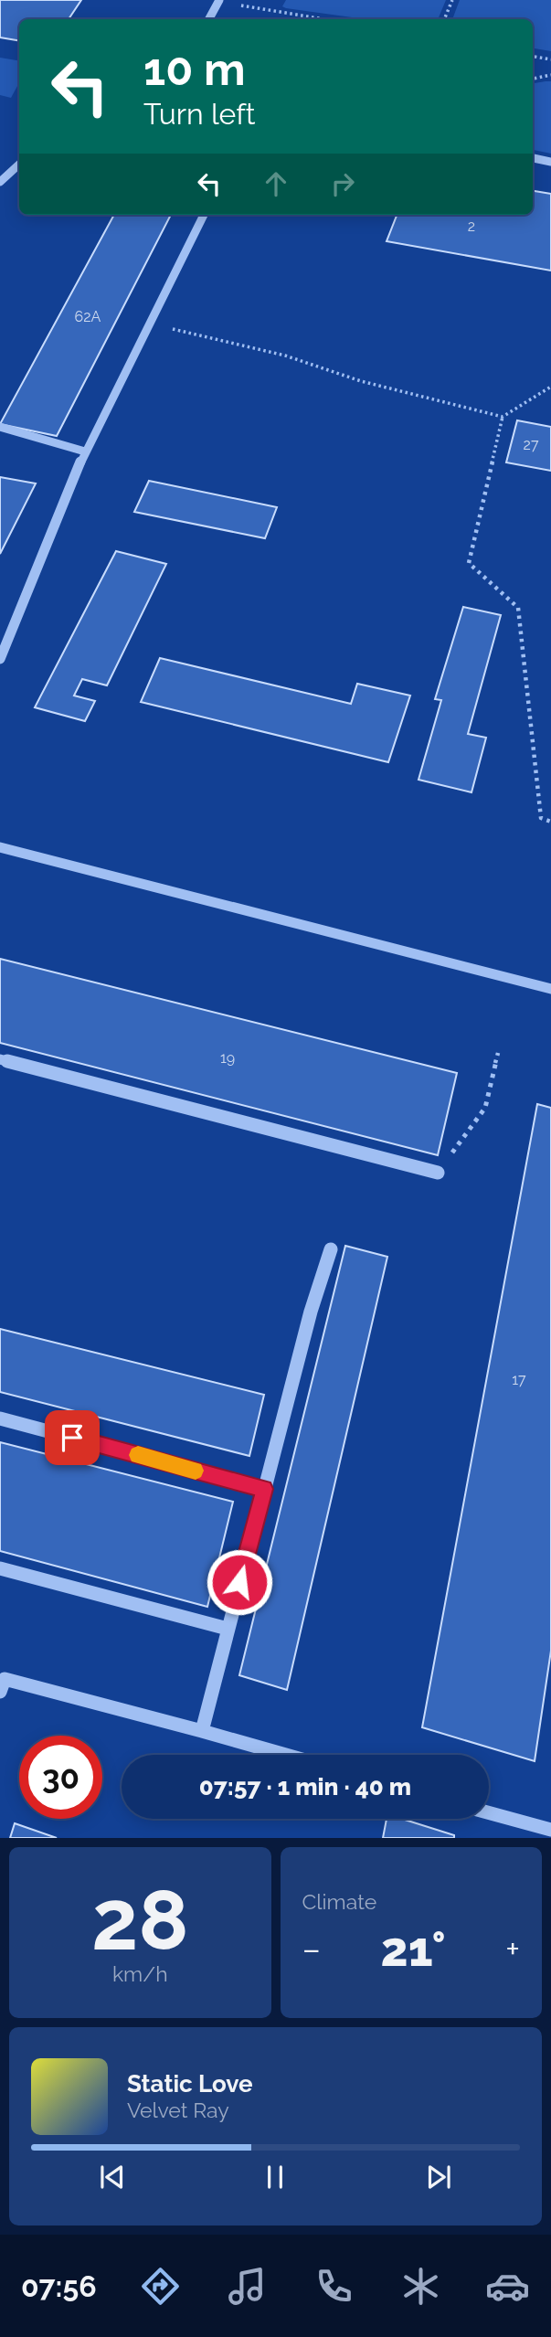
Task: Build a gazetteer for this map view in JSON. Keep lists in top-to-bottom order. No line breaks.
{"house_numbers":["2","62А","27","19","17"],"page":{"turn":["10 m","Turn left"],"limit":"30","trip":"07:57 · 1 min · 40 m","tile":[["28","km/h"],"Climate"],"heat":["−","21°","+"],"song":["Static Love","Velvet Ray"],"tabs":"07:56"}}
